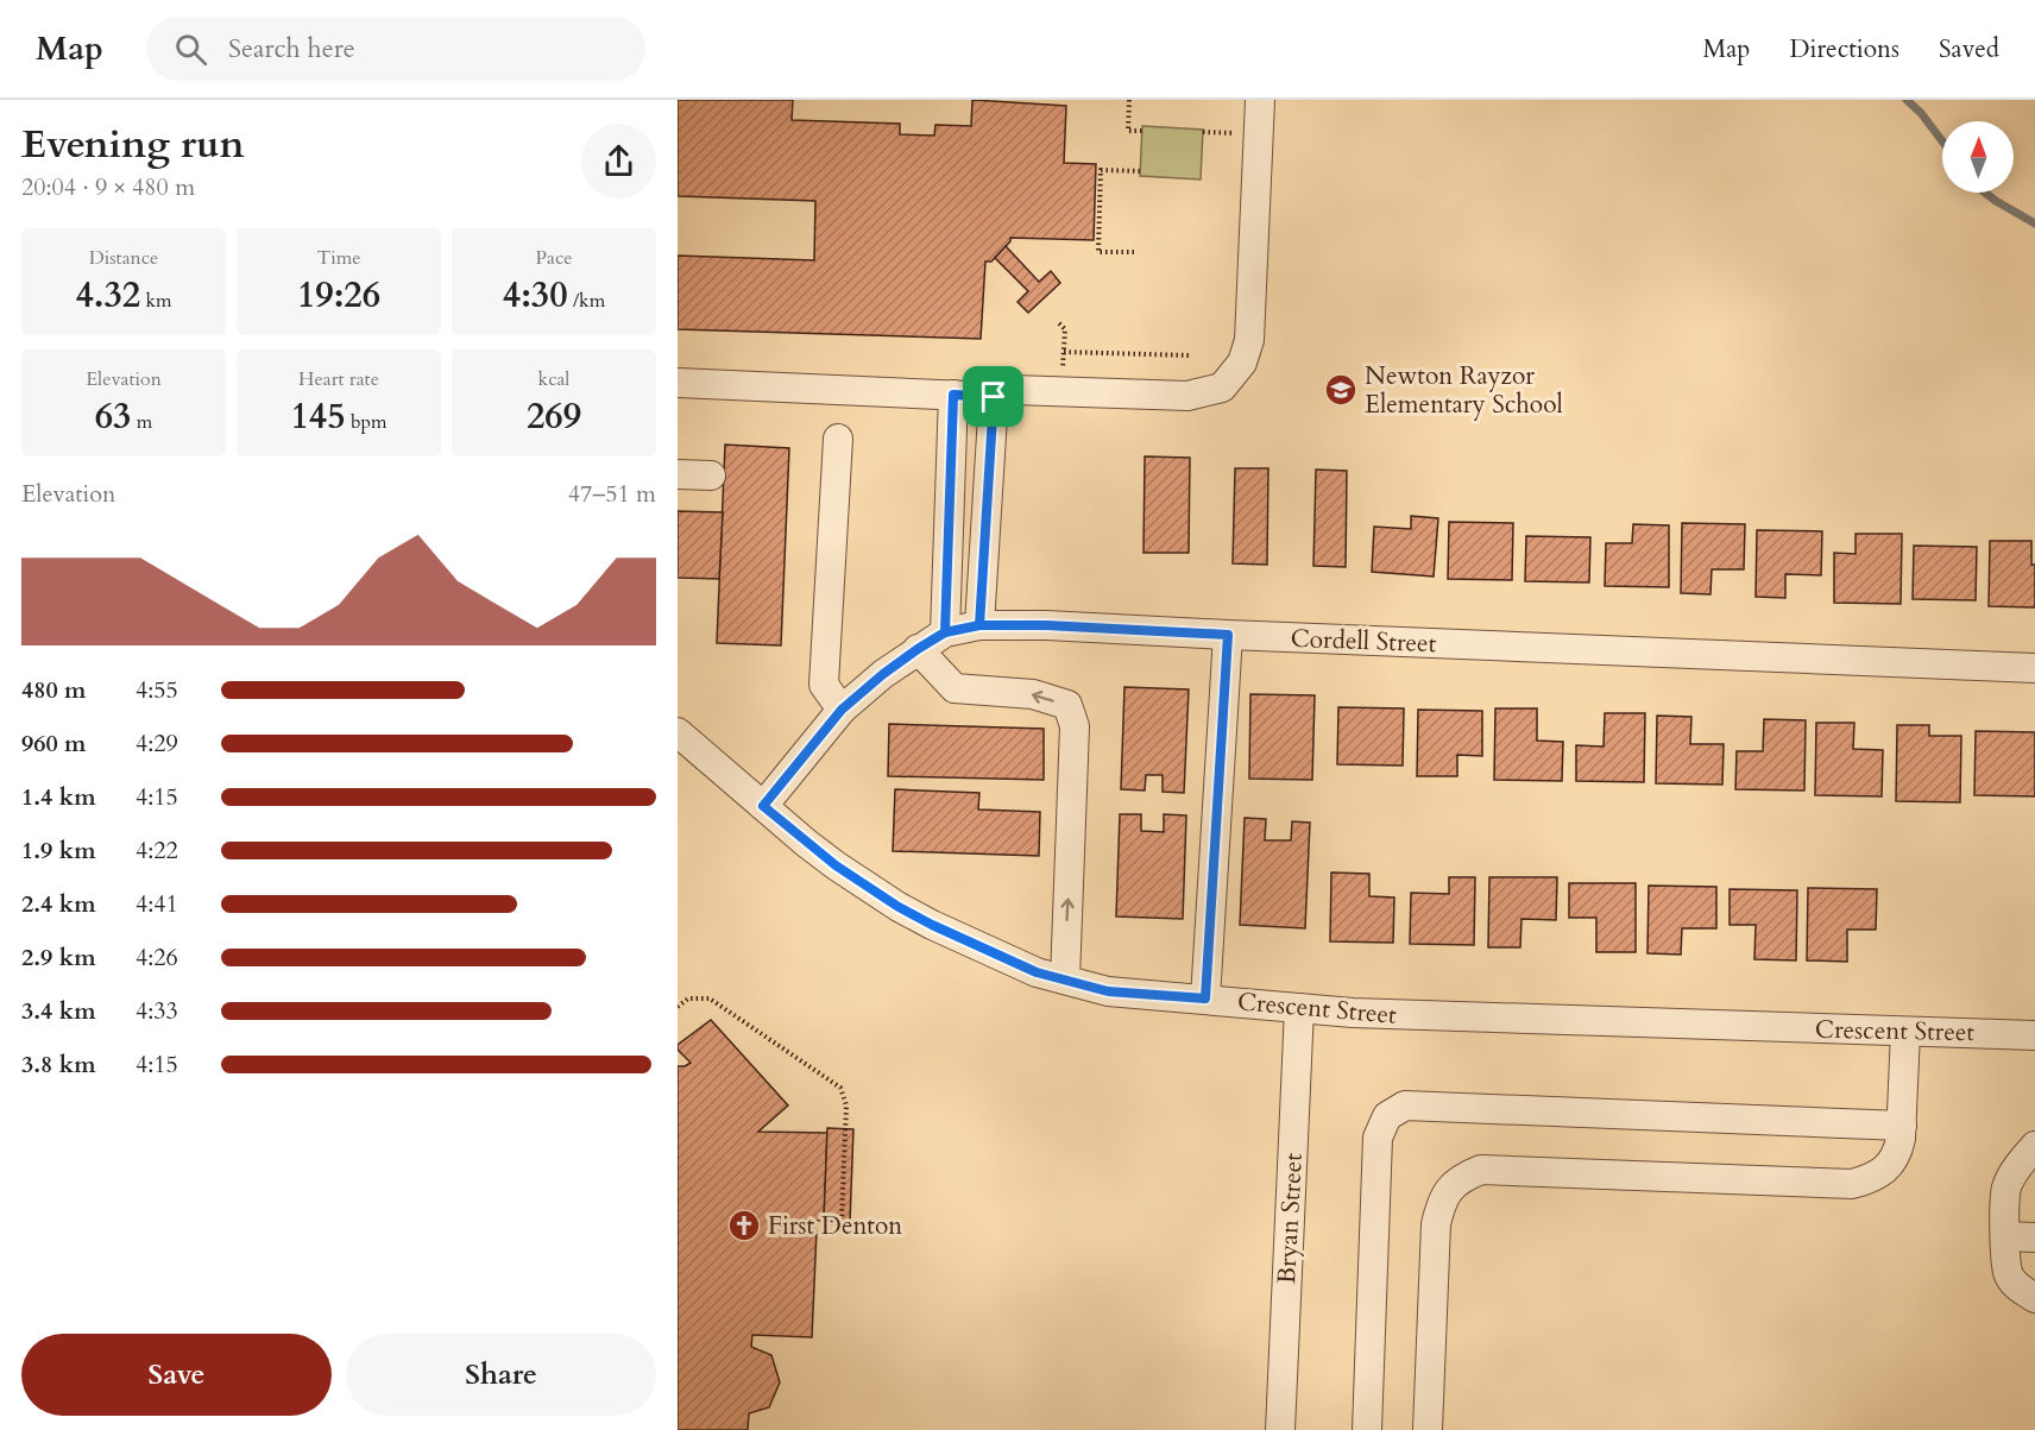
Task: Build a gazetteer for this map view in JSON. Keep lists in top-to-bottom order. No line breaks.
{"streets":{"street":["Cordell Street","Crescent Street","Bryan Street"]},"crossings":[["Cordell Street","Crescent Street"],["Crescent Street","Bryan Street"]],"places":{"school or university":["Newton Rayzor Elementary School"],"church":["First Denton"]},"north":"top","page":{"header":"Map","search":"Search here","nav":["Map","Directions","Saved"],"heading":["Evening run","20:04 · 9 × 480 m"],"stats":[["Distance","4.32 km"],["Time","19:26"],["Pace","4:30 /km"],["Elevation","63 m"],["Heart rate","145 bpm"],["kcal","269"]],"chart":["Elevation","47–51 m"],"list":[{"name":"480 m","note":"4:55"},{"name":"960 m","note":"4:29"},{"name":"1.4 km","note":"4:15"},{"name":"1.9 km","note":"4:22"},{"name":"2.4 km","note":"4:41"},{"name":"2.9 km","note":"4:26"},{"name":"3.4 km","note":"4:33"},{"name":"3.8 km","note":"4:15"}],"buttons":["Save","Share"]}}
